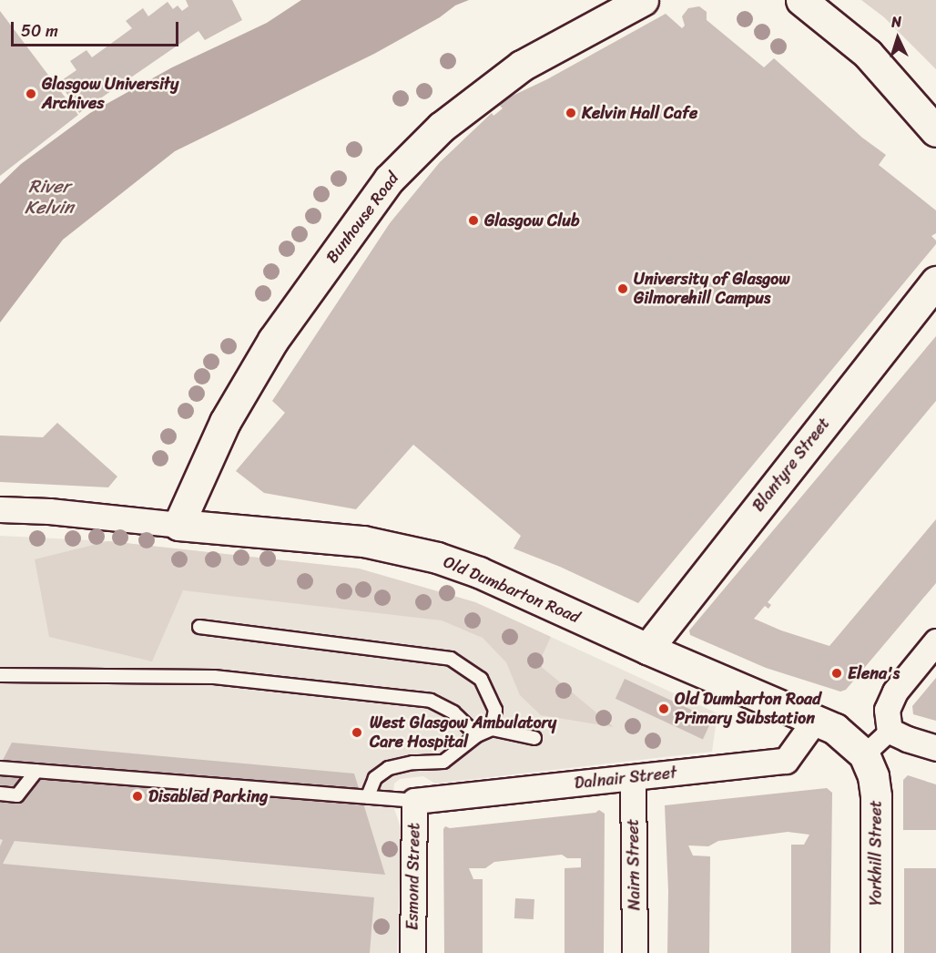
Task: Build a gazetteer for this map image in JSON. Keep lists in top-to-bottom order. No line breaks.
{"streets":{"street":["Bunhouse Road","Blantyre Street","Old Dumbarton Road","Dalnair Street","Yorkhill Street","Nairn Street","Esmond Street"]},"crossings":[["Bunhouse Road","Old Dumbarton Road"],["Blantyre Street","Old Dumbarton Road"],["Old Dumbarton Road","Dalnair Street"],["Old Dumbarton Road","Yorkhill Street"],["Dalnair Street","Nairn Street"],["Dalnair Street","Esmond Street"]],"water":["River Kelvin"],"places":["Glasgow University Archives","Kelvin Hall Cafe","Glasgow Club","University of Glasgow Gilmorehill Campus","Elena's","Old Dumbarton Road Primary Substation","West Glasgow Ambulatory Care Hospital","Disabled Parking"],"scale_bar":"50 m","north":"top"}
